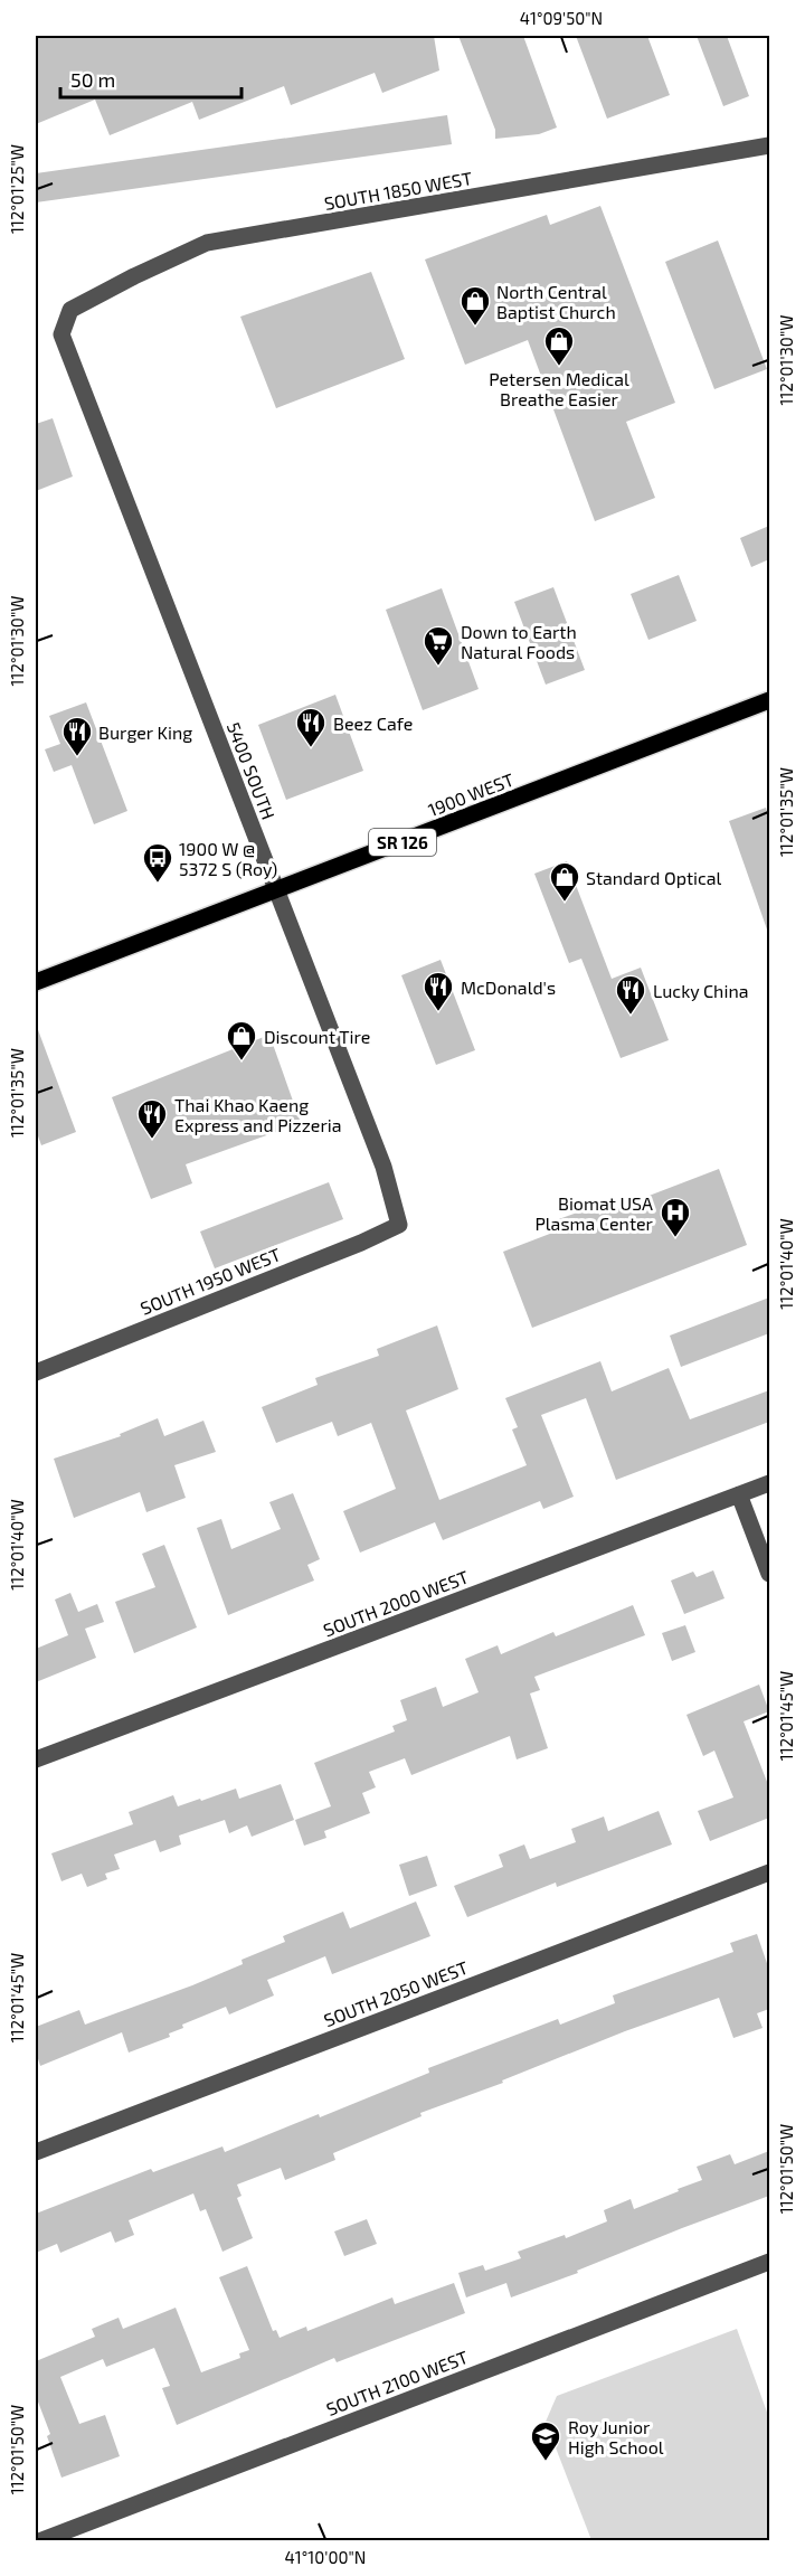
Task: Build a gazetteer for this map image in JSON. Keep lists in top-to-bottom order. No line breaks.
{"streets":{"main road":["1900 WEST","SR 126"],"street":["SOUTH 1850 WEST","5400 SOUTH","SOUTH 1950 WEST","SOUTH 2000 WEST","SOUTH 2050 WEST","SOUTH 2100 WEST"]},"crossings":[["SOUTH 1850 WEST","5400 SOUTH"],["5400 SOUTH","1900 WEST"],["5400 SOUTH","SOUTH 1950 WEST"]],"places":{"shop":["North Central Baptist Church","Petersen Medical Breathe Easier","Standard Optical","Discount Tire"],"supermarket":["Down to Earth Natural Foods"],"restaurant":["Beez Cafe","Burger King","McDonald's","Lucky China","Thai Khao Kaeng Express and Pizzeria"],"bus stop":["1900 W @ 5372 S (Roy)"],"hospital":["Biomat USA Plasma Center"],"school or university":["Roy Junior High School"]},"scale_bar":"50 m","coordinates":["41°09'50\"N","112°01'25\"W","112°01'30\"W","112°01'35\"W","112°01'40\"W","112°01'45\"W","112°01'50\"W","41°10'00\"N"]}
